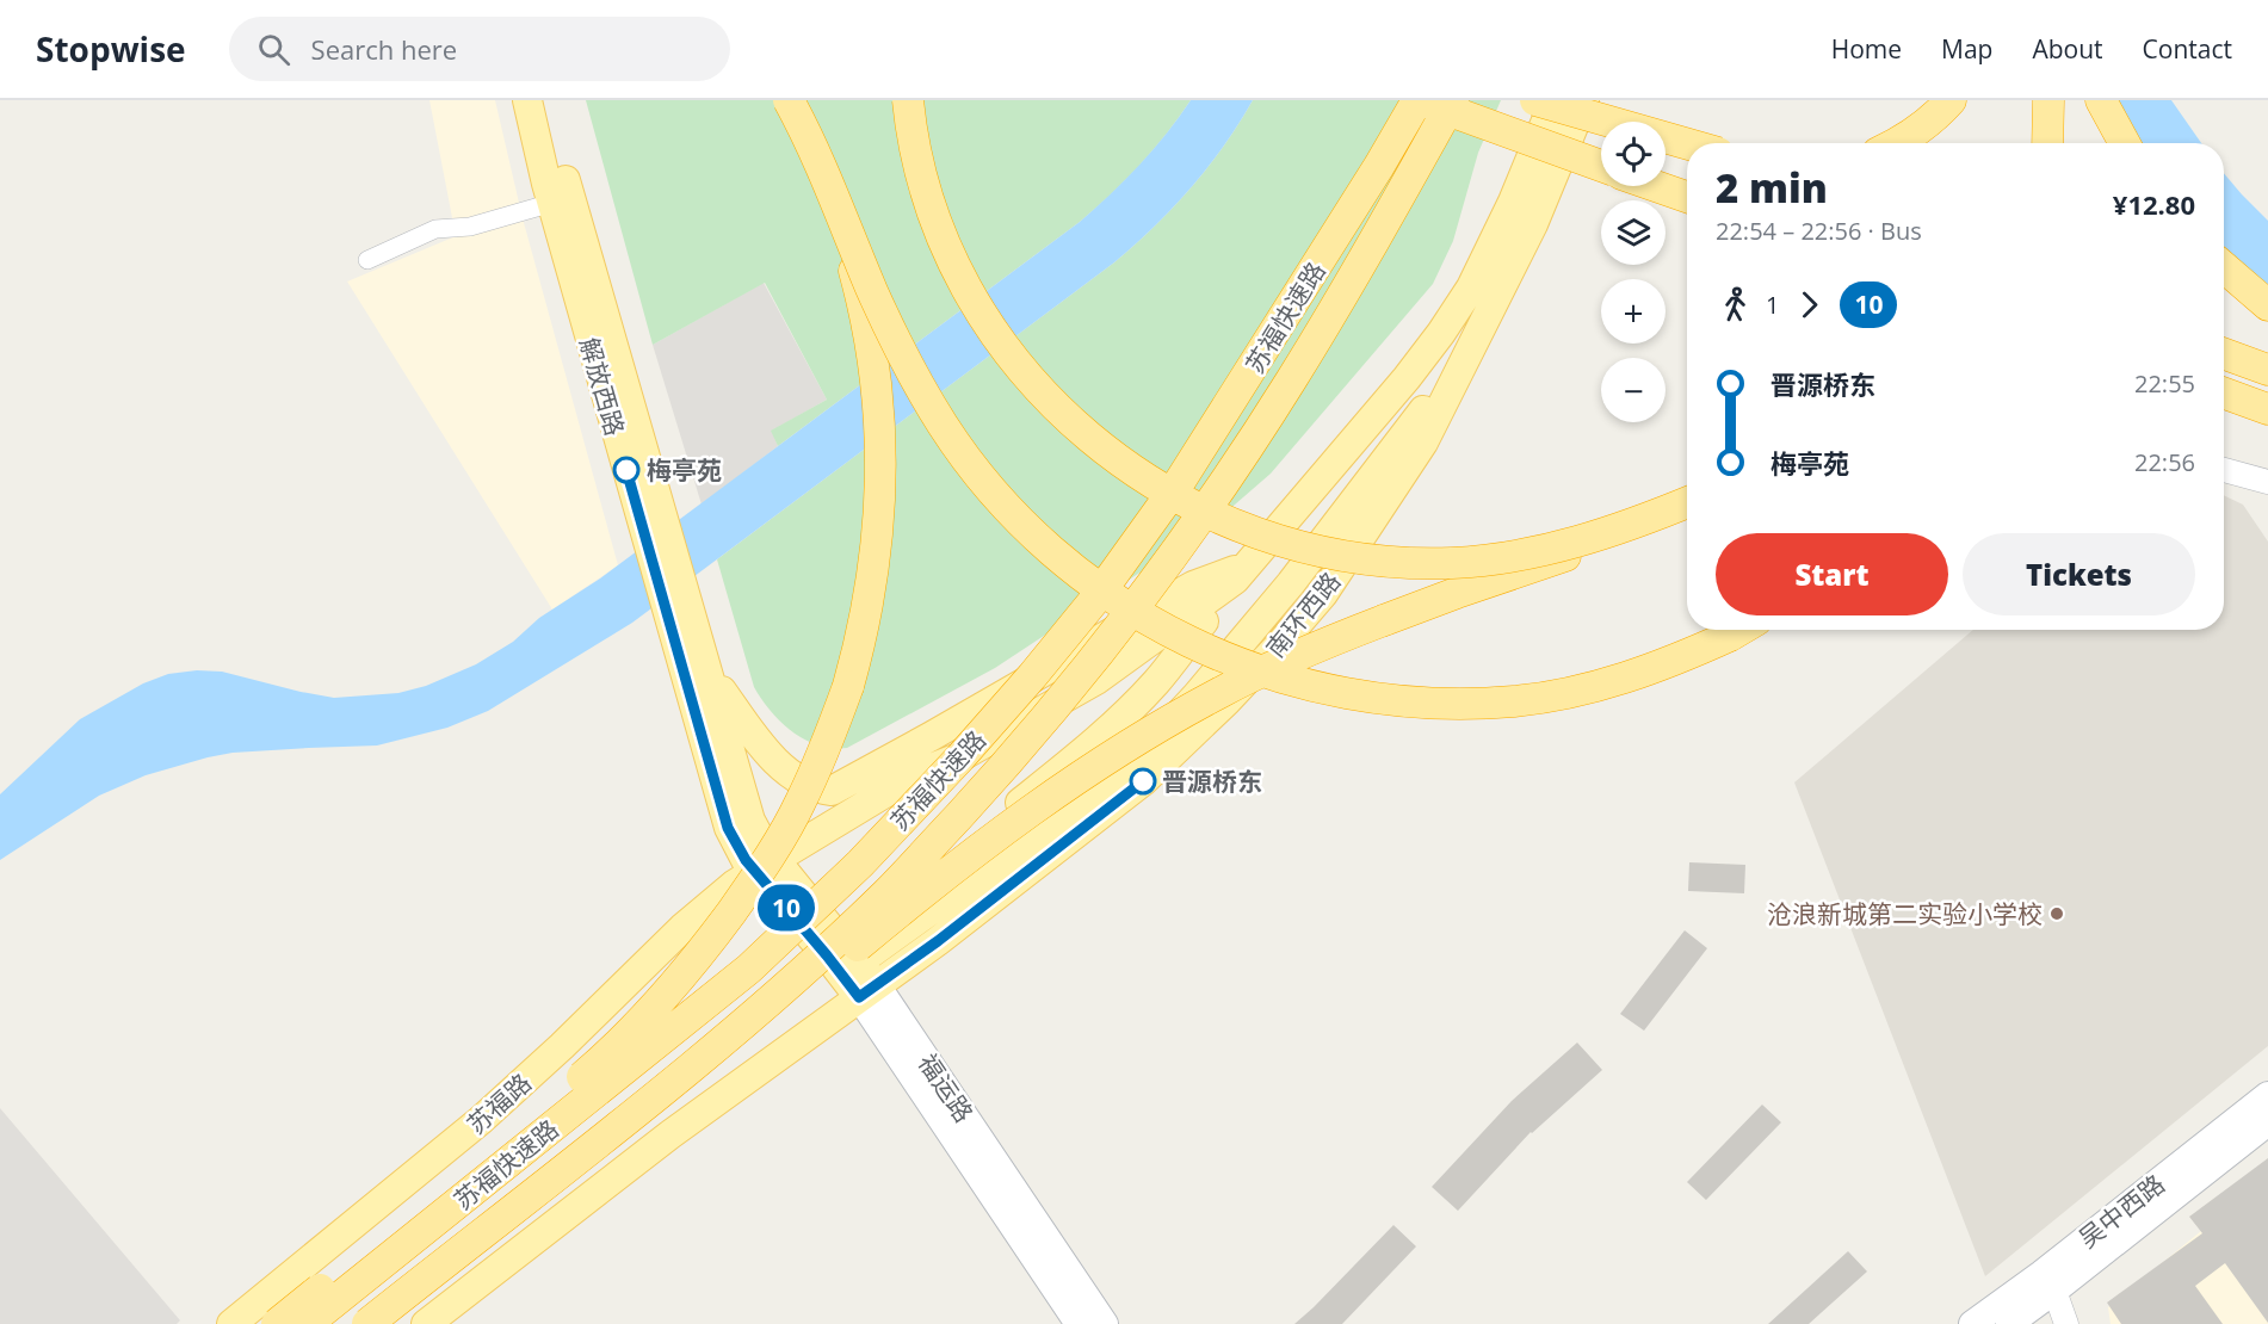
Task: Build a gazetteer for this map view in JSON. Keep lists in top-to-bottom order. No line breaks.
{"streets":{"highway":["苏福快速路"],"main road":["解放西路","南环西路","福运路","苏福路","吴中西路"]},"crossings":[["解放西路","福运路"],["解放西路","苏福路"],["南环西路","福运路"],["福运路","苏福路"]],"places":["梅亭苑","晋源桥东","沧浪新城第二实验小学校"],"lines":["bus line 10"],"page":{"header":"Stopwise","search":"Search here","nav":["Home","Map","About","Contact"],"on_map":"10","map_buttons":["+","−"],"heading":["2 min","22:54 – 22:56 · Bus","¥12.80"],"legs":["1","10"],"list":[{"name":"晋源桥东","value":"22:55"},{"name":"梅亭苑","value":"22:56"}],"buttons":["Start","Tickets"]}}
